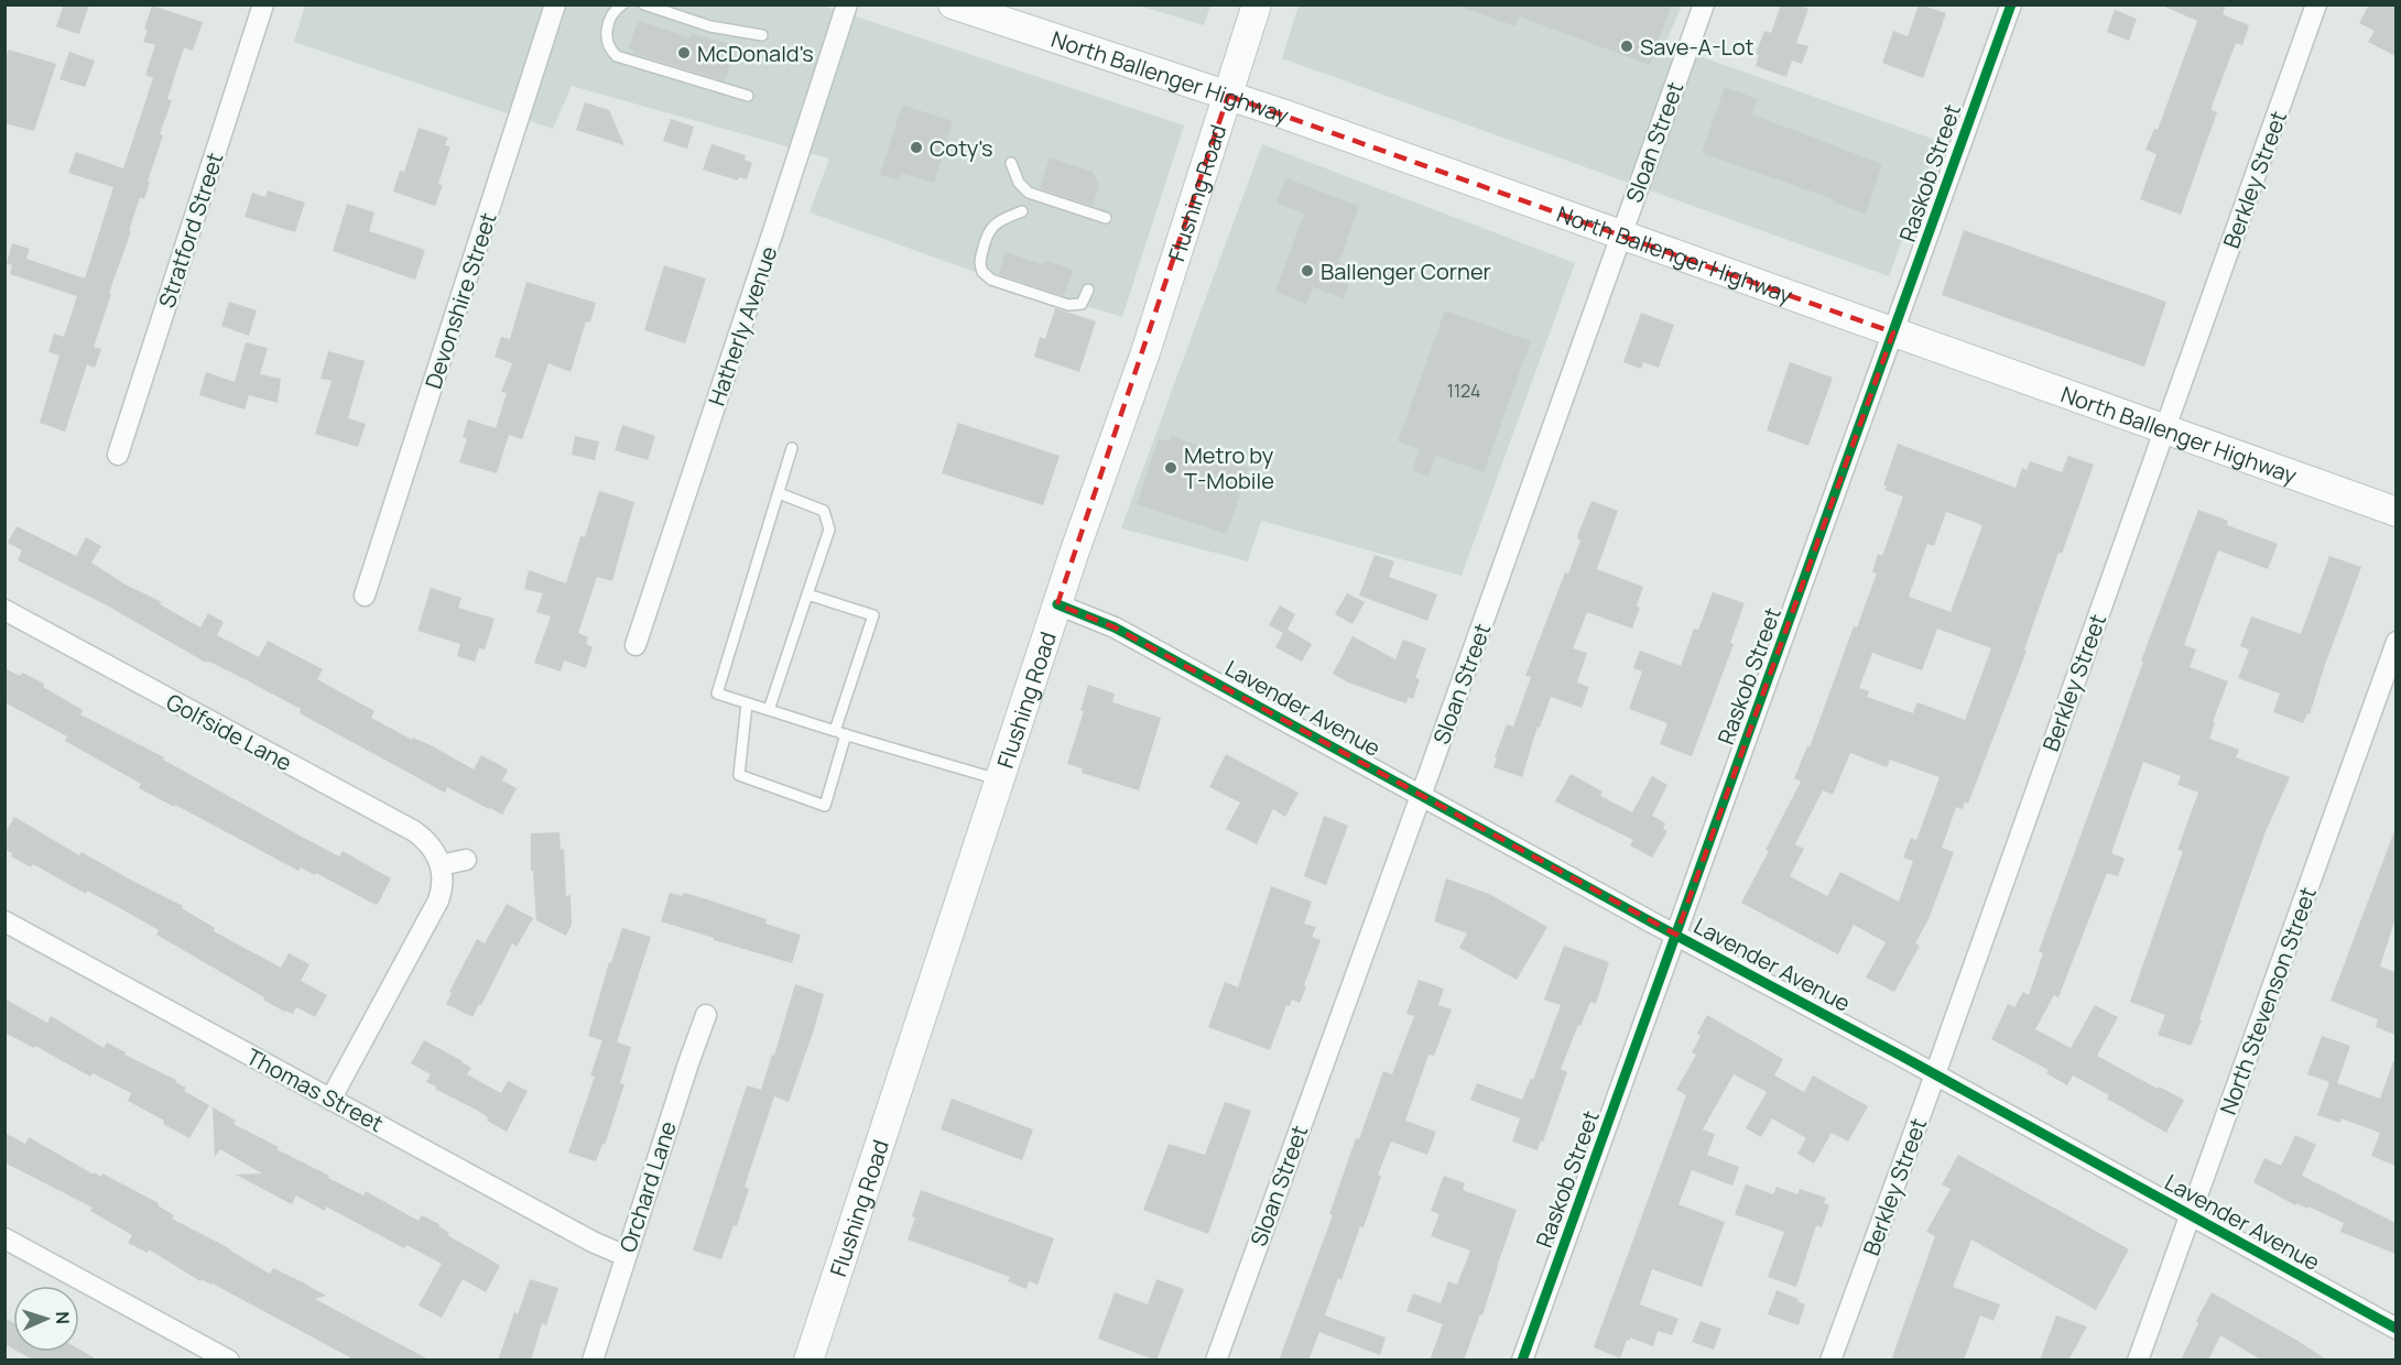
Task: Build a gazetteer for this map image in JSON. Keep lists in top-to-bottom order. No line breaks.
{"streets":{"main road":["North Ballenger Highway","Flushing Road"],"street":["Sloan Street","Raskob Street","Berkley Street","Stratford Street","Devonshire Street","Hatherly Avenue","Lavender Avenue","Golfside Lane","North Stevenson Street","Thomas Street","Orchard Lane"]},"crossings":[["North Ballenger Highway","Sloan Street"],["North Ballenger Highway","Raskob Street"],["North Ballenger Highway","Berkley Street"],["North Ballenger Highway","Flushing Road"],["Sloan Street","Lavender Avenue"],["Raskob Street","Lavender Avenue"],["Berkley Street","Lavender Avenue"],["Flushing Road","Lavender Avenue"],["Lavender Avenue","North Stevenson Street"],["Thomas Street","Orchard Lane"]],"places":["Save-A-Lot","McDonald's","Coty's","Ballenger Corner","Metro by T-Mobile"],"house_numbers":["1124"],"north":"right"}
